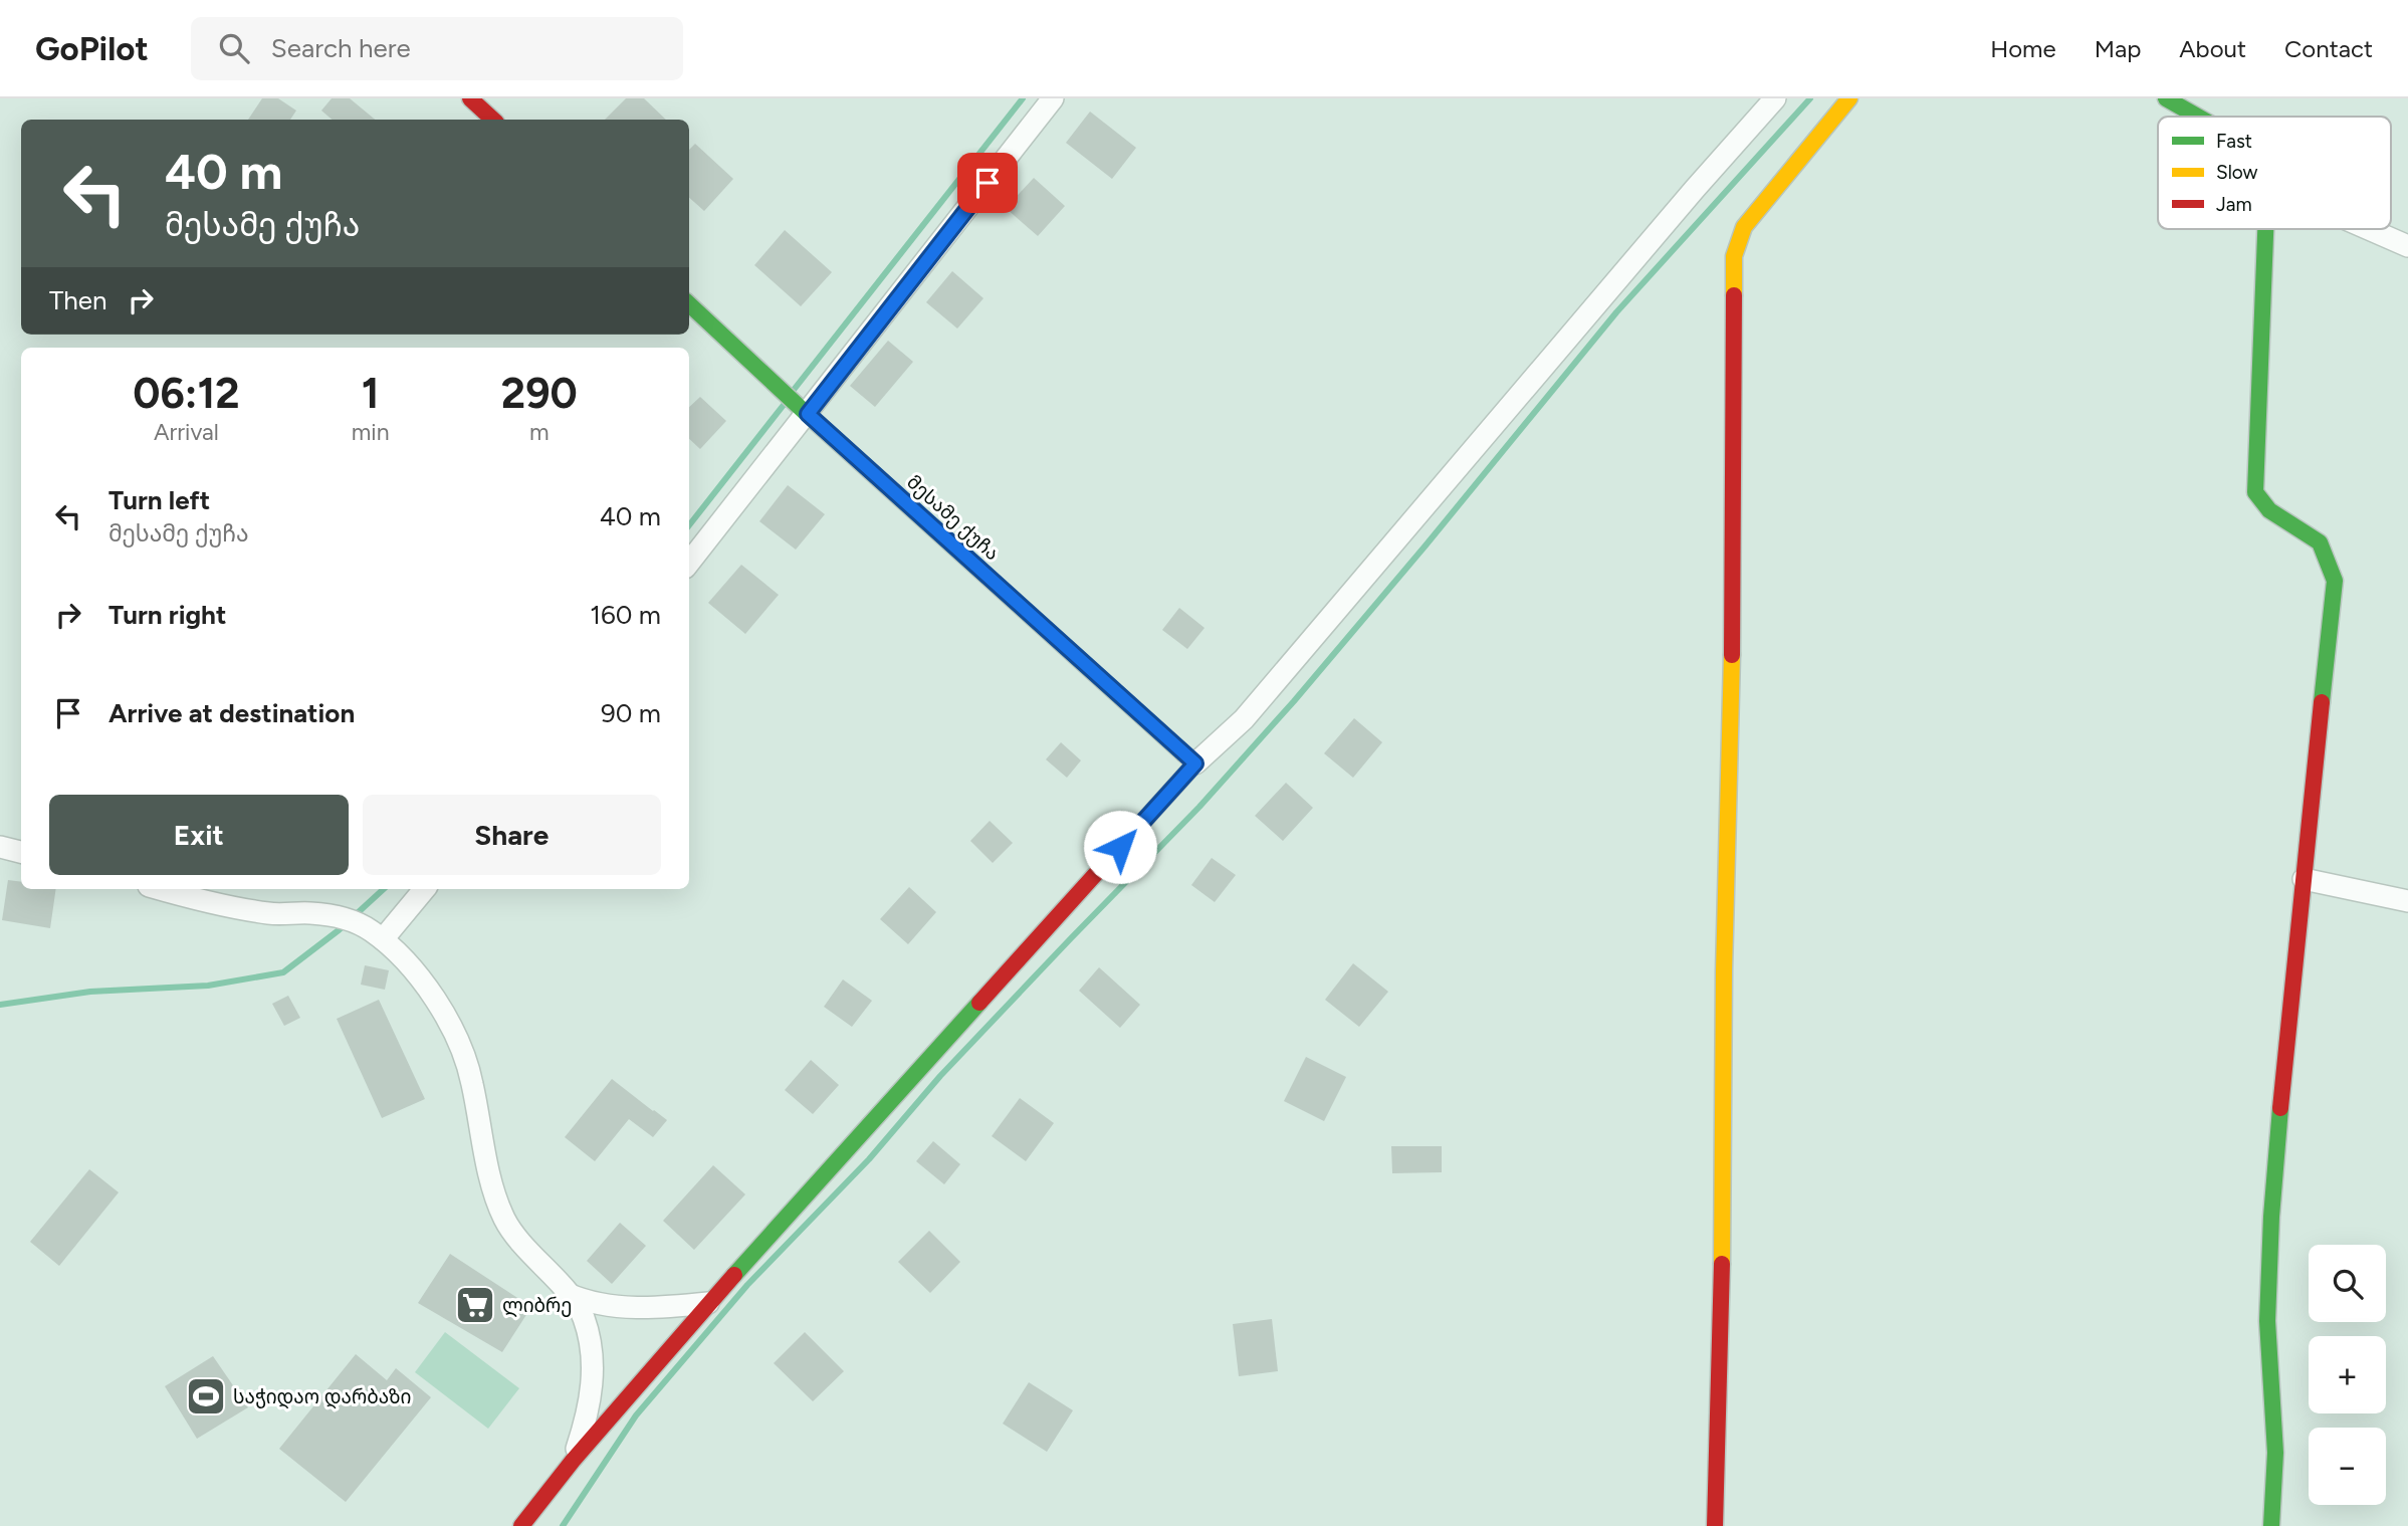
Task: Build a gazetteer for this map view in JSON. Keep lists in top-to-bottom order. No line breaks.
{"streets":{"street":["მესამე ქუჩა"]},"places":{"supermarket":["ლიბრე"],"sports":["საჭიდაო დარბაზი"]},"legend":["Fast","Slow","Jam"],"page":{"header":"GoPilot","search":"Search here","nav":["Home","Map","About","Contact"],"turn":["40 m","მესამე ქუჩა"],"then":"Then","eta":["06:12","Arrival","1","min","290","m"],"list":[{"name":"Turn left","note":"მესამე ქუჩა","value":"40 m"},{"name":"Turn right","value":"160 m"},{"name":"Arrive at destination","value":"90 m"}],"buttons":["Exit","Share"],"map_buttons":["+","−"]}}
